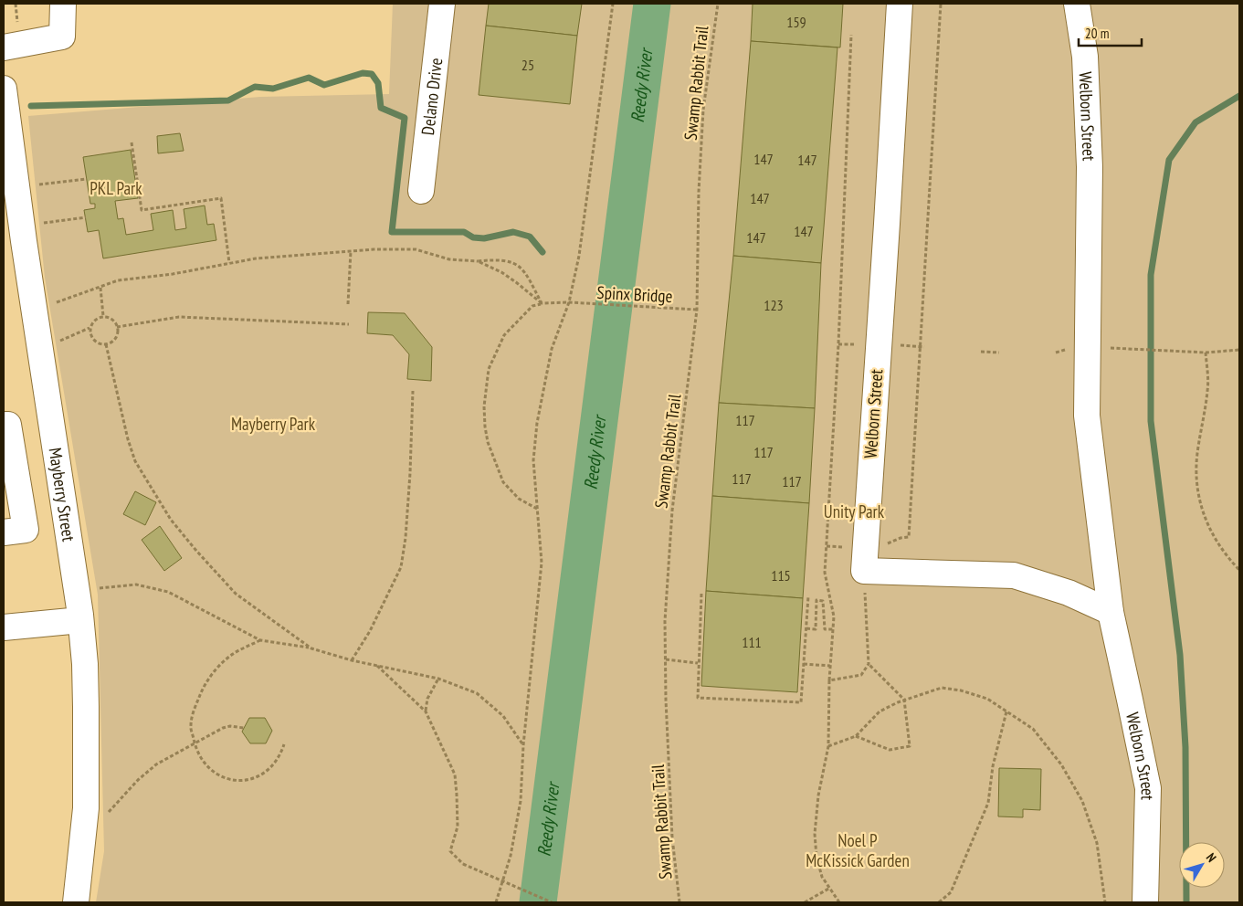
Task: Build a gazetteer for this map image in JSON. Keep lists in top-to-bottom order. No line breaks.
{"streets":{"street":["Delano Drive","Welborn Street","Mayberry Street"],"path":["Swamp Rabbit Trail","Spinx Bridge"]},"crossings":[["Swamp Rabbit Trail","Spinx Bridge"]],"water":["Reedy River"],"parks":["PKL Park","Mayberry Park","Unity Park","Noel P McKissick Garden"],"house_numbers":["159","25","147","147","147","147","147","123","117","117","117","117","115","111"],"scale_bar":"20 m","north":"top right"}
